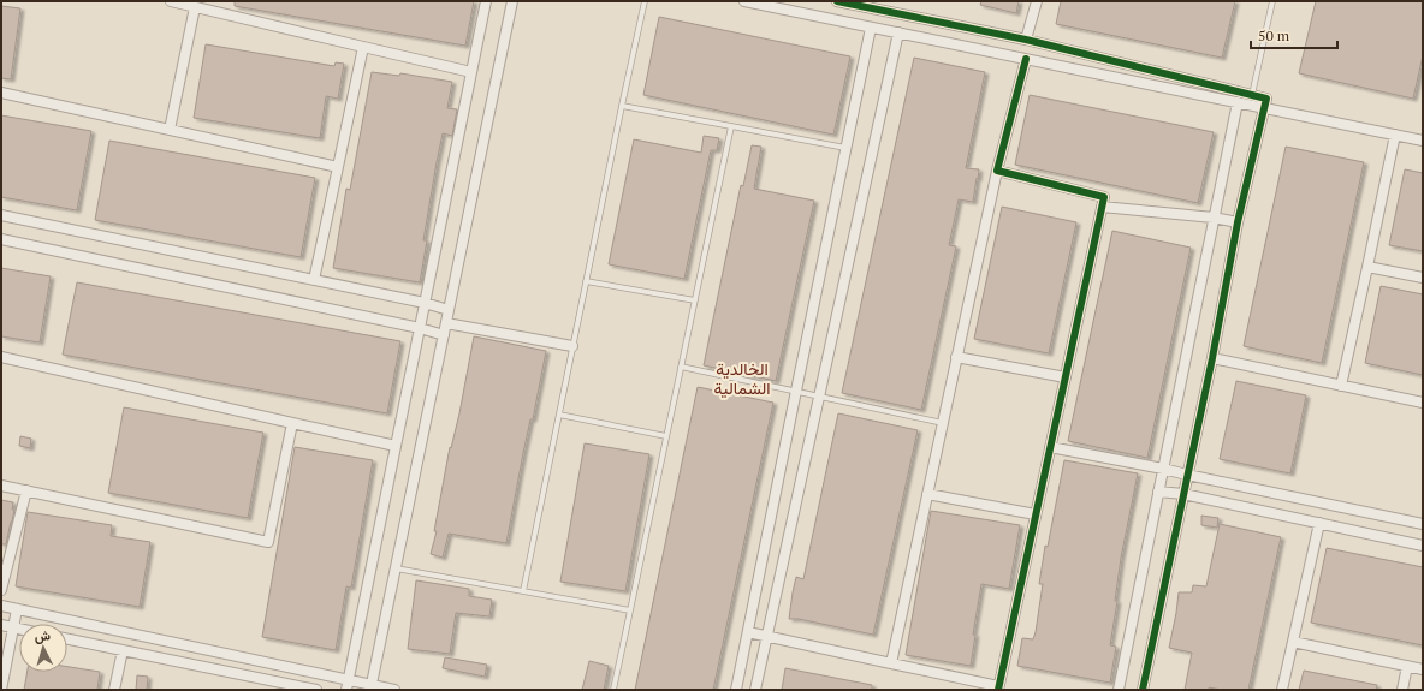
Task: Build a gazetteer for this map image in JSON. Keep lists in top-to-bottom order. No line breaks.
{"districts":["الخالدية الشمالية"],"scale_bar":"50 m","north":"top"}
